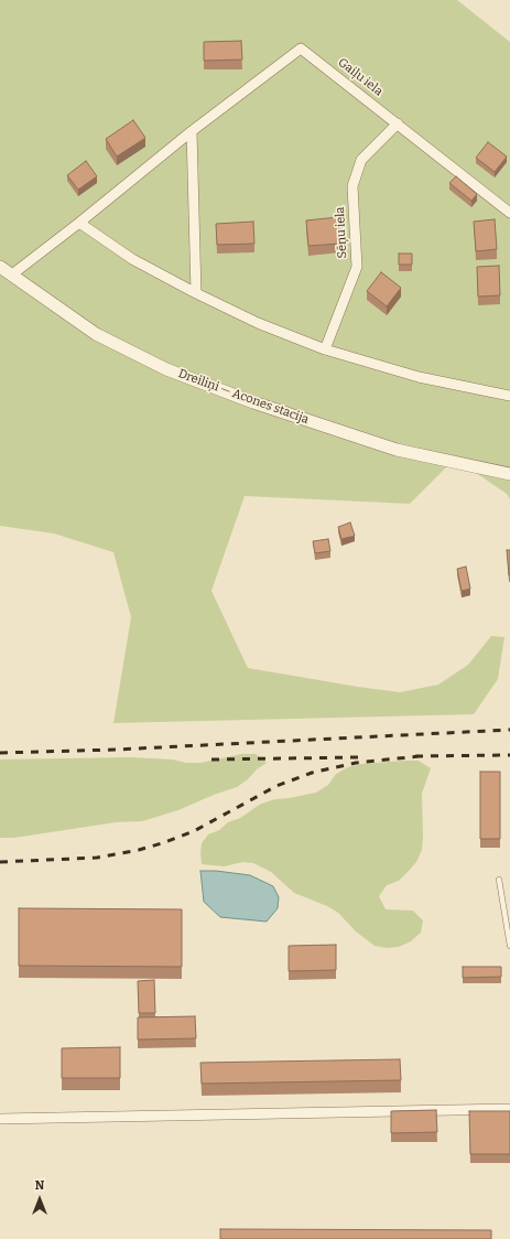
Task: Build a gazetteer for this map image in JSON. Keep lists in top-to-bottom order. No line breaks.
{"streets":{"street":["Gaiļu iela","Sēņu iela","Dreiliņi — Acones stacija"]},"crossings":[["Gaiļu iela","Sēņu iela"],["Gaiļu iela","Dreiliņi — Acones stacija"]],"north":"top"}
